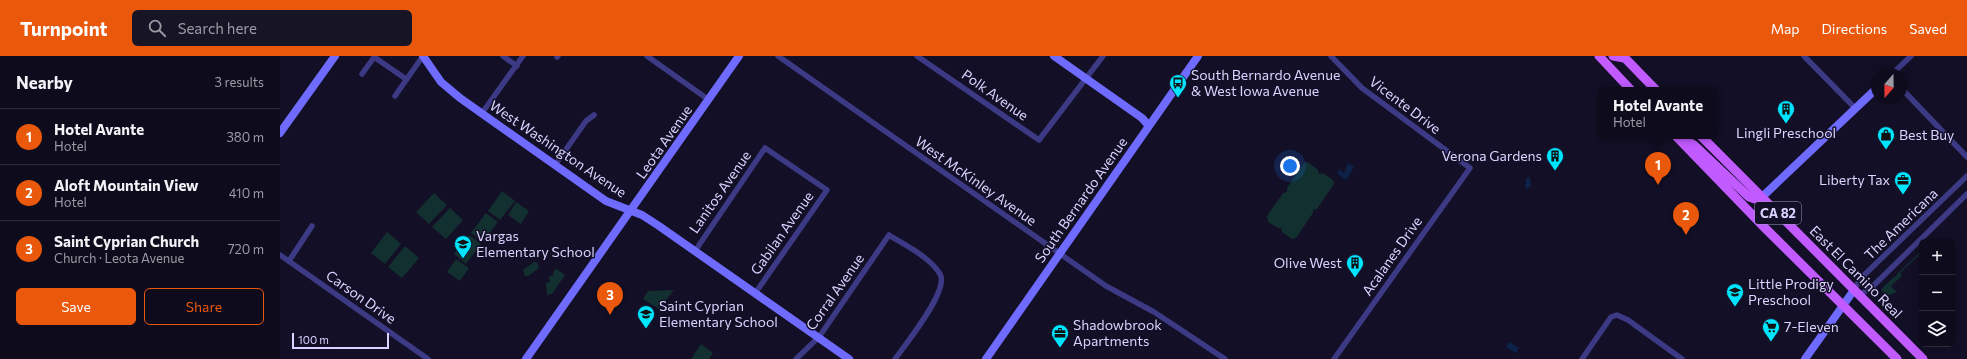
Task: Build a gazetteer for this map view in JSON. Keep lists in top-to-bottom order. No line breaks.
{"streets":{"main road":["CA 82","East El Camino Real"],"street":["Polk Avenue","Vicente Drive","Leota Avenue","West Washington Avenue","West McKinley Avenue","Lanitos Avenue","South Bernardo Avenue","The Americana","Gabilan Avenue","Acalanes Drive","Corral Avenue","Carson Drive"]},"crossings":[["Vicente Drive","Acalanes Drive"],["Leota Avenue","West Washington Avenue"],["West Washington Avenue","Lanitos Avenue"],["West Washington Avenue","Gabilan Avenue"],["West Washington Avenue","Corral Avenue"],["West McKinley Avenue","South Bernardo Avenue"],["Lanitos Avenue","Gabilan Avenue"],["The Americana","East El Camino Real"]],"places":{"bus stop":["South Bernardo Avenue & West Iowa Avenue"],"building":["Lingli Preschool","Verona Gardens","Olive West"],"shop":["Best Buy"],"office":["Liberty Tax","Shadowbrook Apartments"],"school or university":["Vargas Elementary School","Little Prodigy Preschool","Saint Cyprian Elementary School"],"supermarket":["7-Eleven"]},"scale_bar":"100 m","north":"bottom","page":{"header":"Turnpoint","search":"Search here","nav":["Map","Directions","Saved"],"heading":["Nearby","3 results"],"popup":["Hotel Avante","Hotel"],"list":[{"mark":"1","name":"Hotel Avante","note":"Hotel","value":"380 m"},{"mark":"2","name":"Aloft Mountain View","note":"Hotel","value":"410 m"},{"mark":"3","name":"Saint Cyprian Church","note":"Church · Leota Avenue","value":"720 m"}],"pins":["1","2","3"],"map_buttons":["+","−"],"buttons":["Save","Share"],"scale":"100 m"}}
